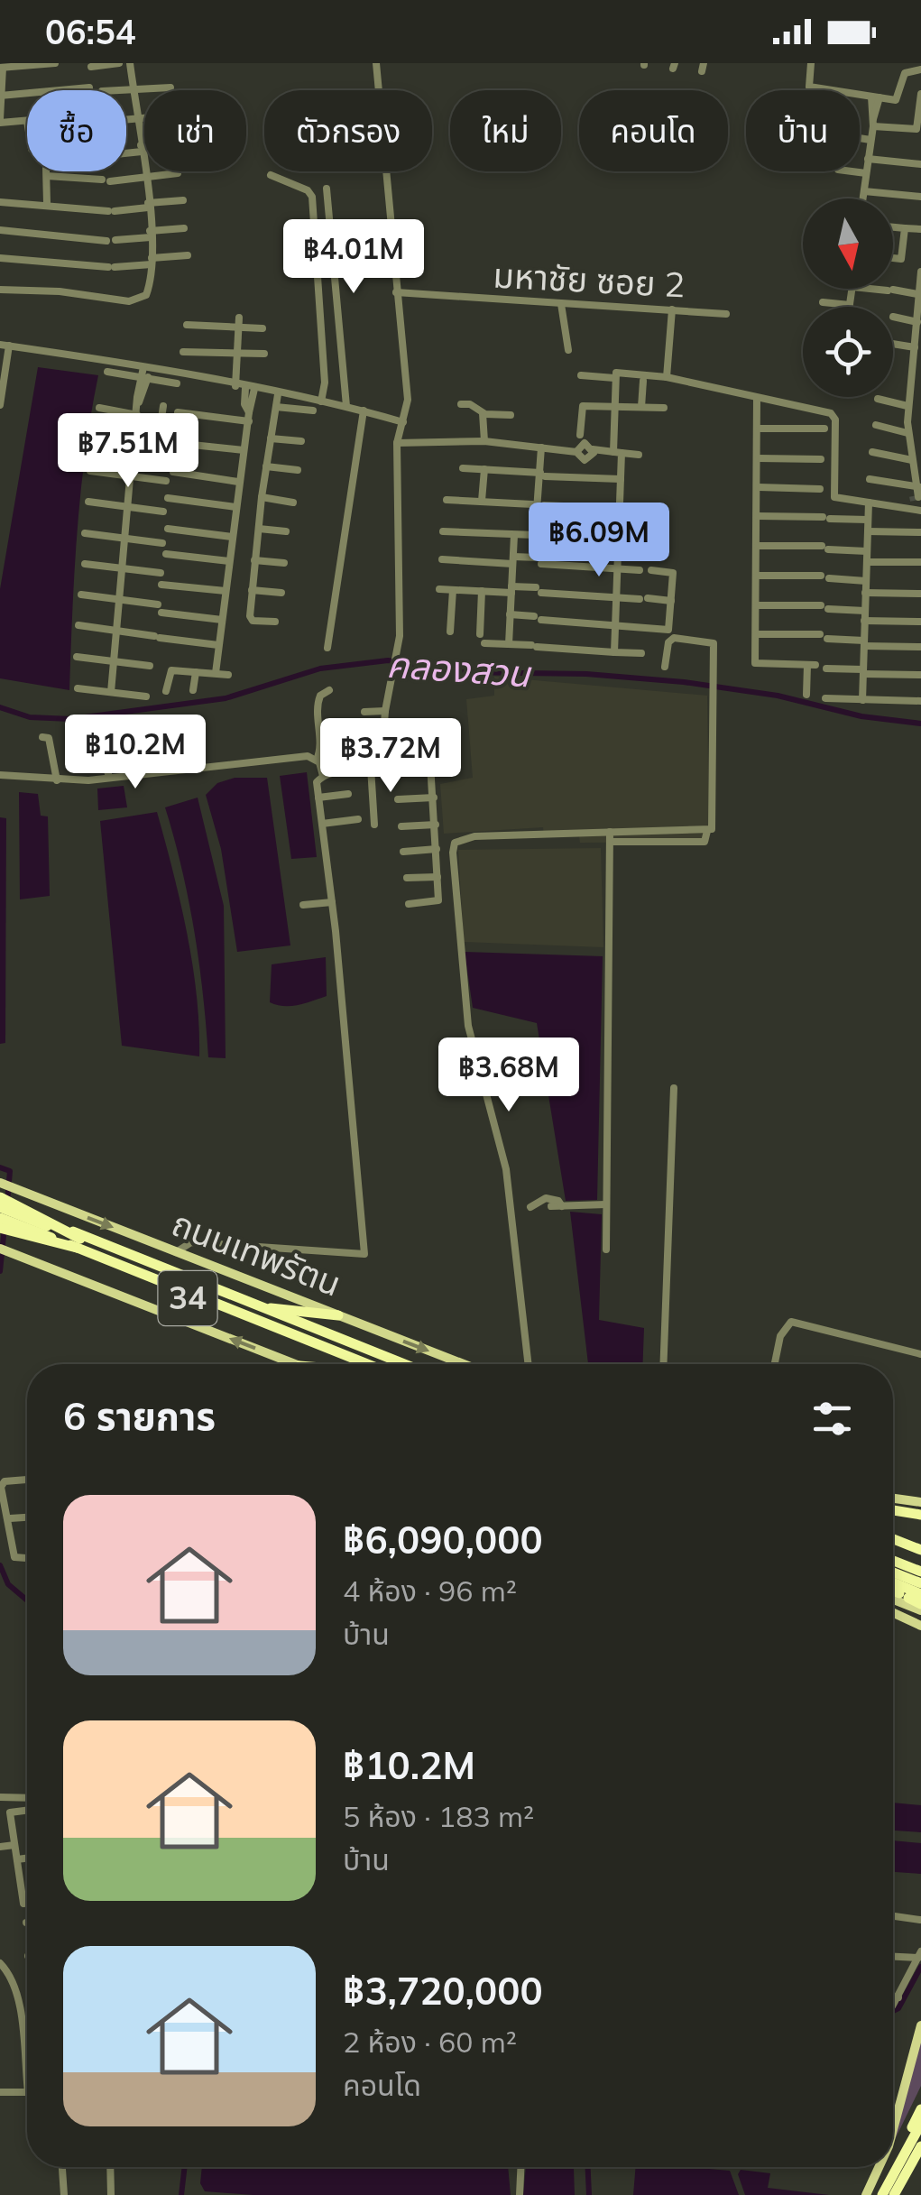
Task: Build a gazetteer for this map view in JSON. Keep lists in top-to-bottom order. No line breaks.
{"streets":{"highway":["ถนนเทพรัตน","34"],"street":["มหาชัย ซอย 2"]},"water":["คลองสวน"],"north":"bottom","page":{"status":"06:54","chip":["ซื้อ","เช่า","ตัวกรอง","ใหม่","คอนโด","บ้าน"],"price":["฿4.01M","฿7.51M","฿6.09M","฿10.2M","฿3.72M","฿3.68M"],"heading":"6 รายการ","list":[{"name":"฿6,090,000","note":"4 ห้อง · 96 m² · บ้าน"},{"name":"฿10.2M","note":"5 ห้อง · 183 m² · บ้าน"},{"name":"฿3,720,000","note":"2 ห้อง · 60 m² · คอนโด"}]}}
